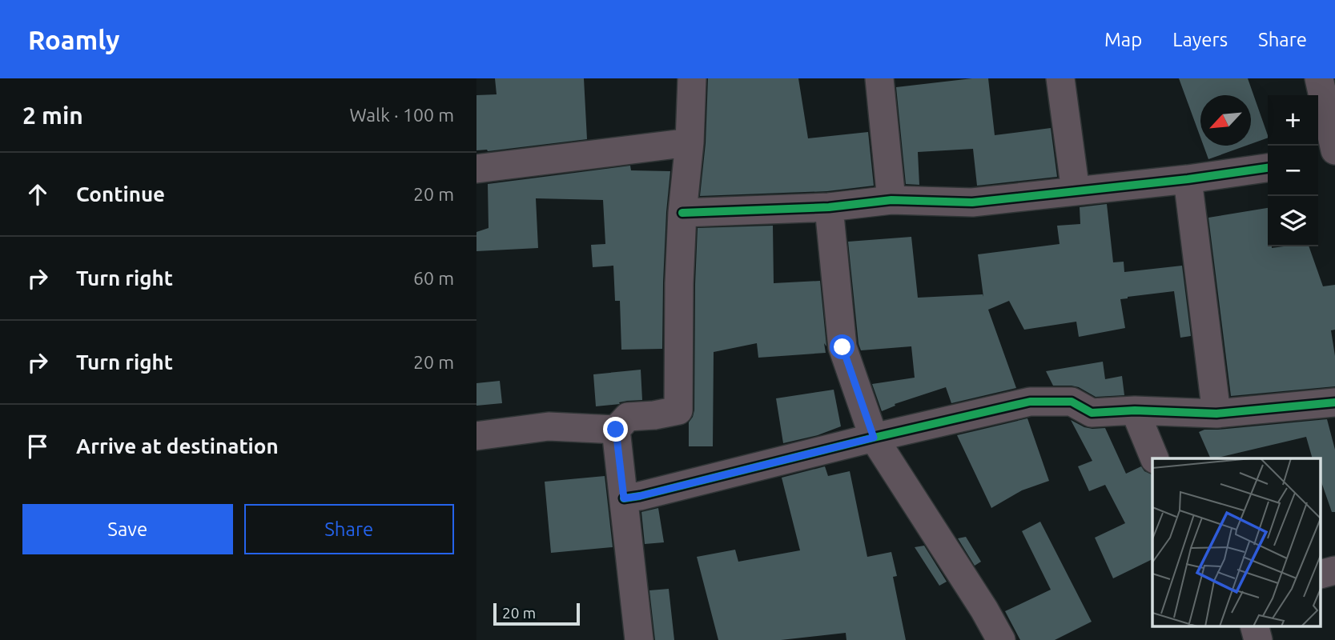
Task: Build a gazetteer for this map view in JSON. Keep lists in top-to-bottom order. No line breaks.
{"scale_bar":"20 m","north":"bottom left","page":{"header":"Roamly","nav":["Map","Layers","Share"],"heading":["2 min","Walk · 100 m"],"map_buttons":["+","−"],"list":[["Continue","20 m"],["Turn right","60 m"],["Turn right","20 m"],"Arrive at destination"],"buttons":["Save","Share"],"scale":"20 m"}}
